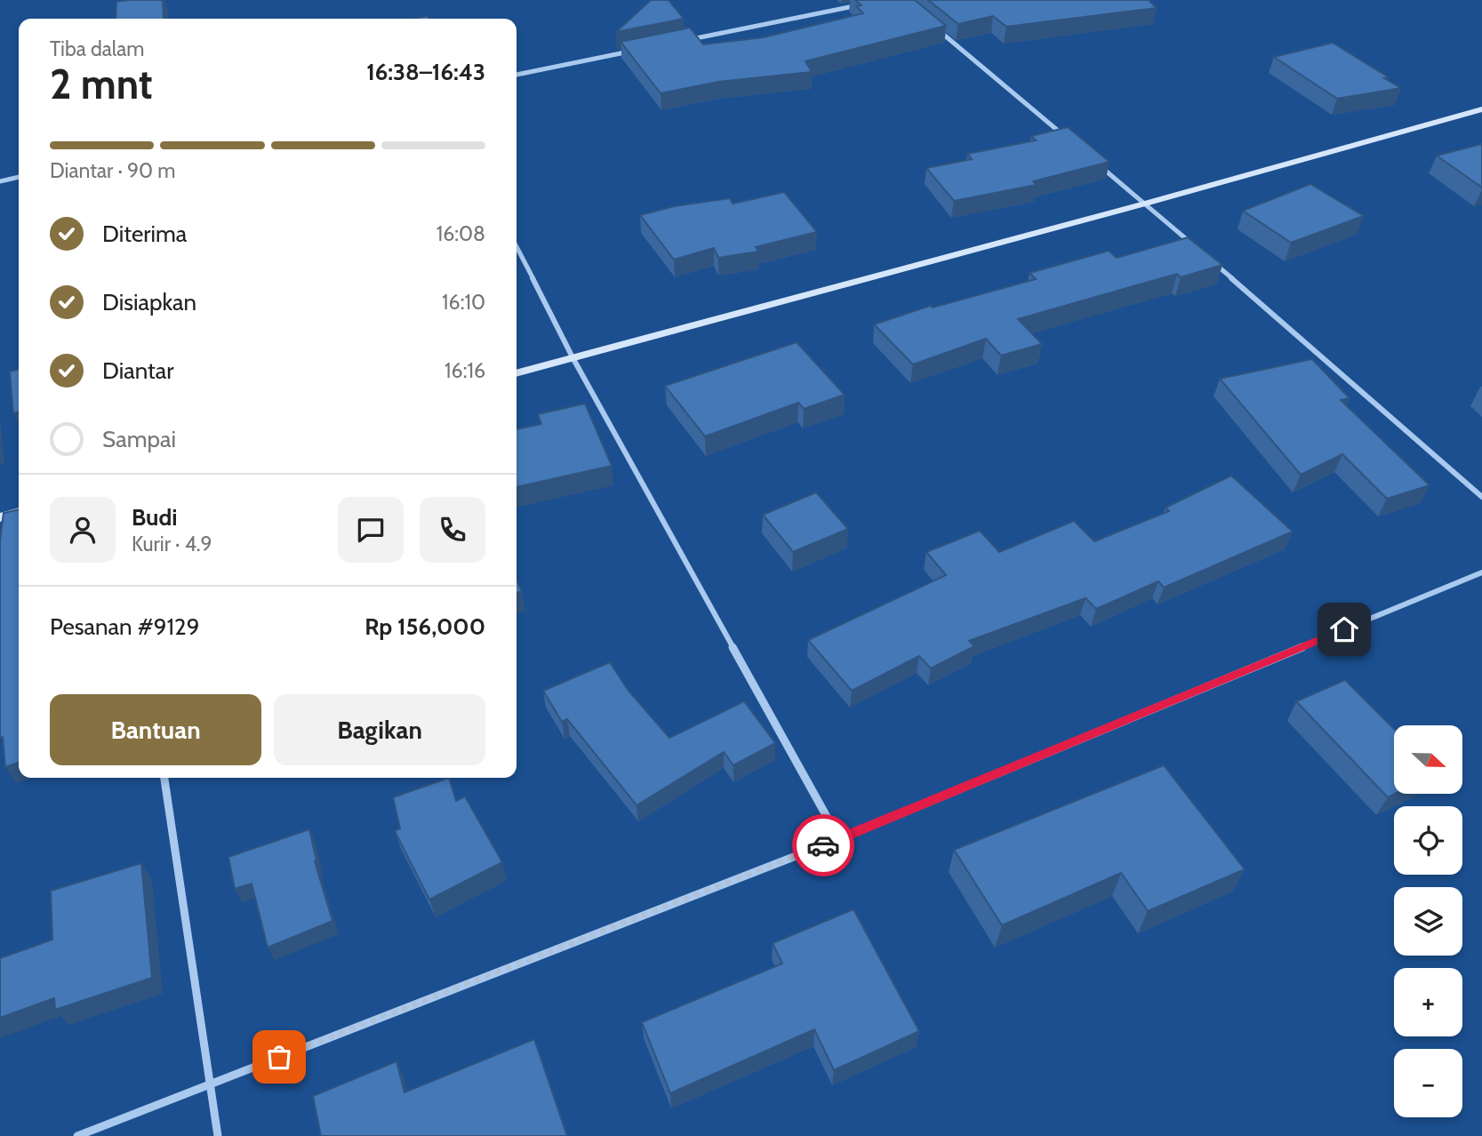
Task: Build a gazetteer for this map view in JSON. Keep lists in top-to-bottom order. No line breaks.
{"north":"right","page":{"heading":["2 mnt","Tiba dalam","16:38–16:43"],"panel":["Budi","Kurir · 4.9","Pesanan #9129","Rp 156,000"],"bar":"Diantar · 90 m","list":[["Diterima","16:08"],["Disiapkan","16:10"],["Diantar","16:16"],"Sampai"],"buttons":["Bantuan","Bagikan"],"map_buttons":["+","−"]}}
